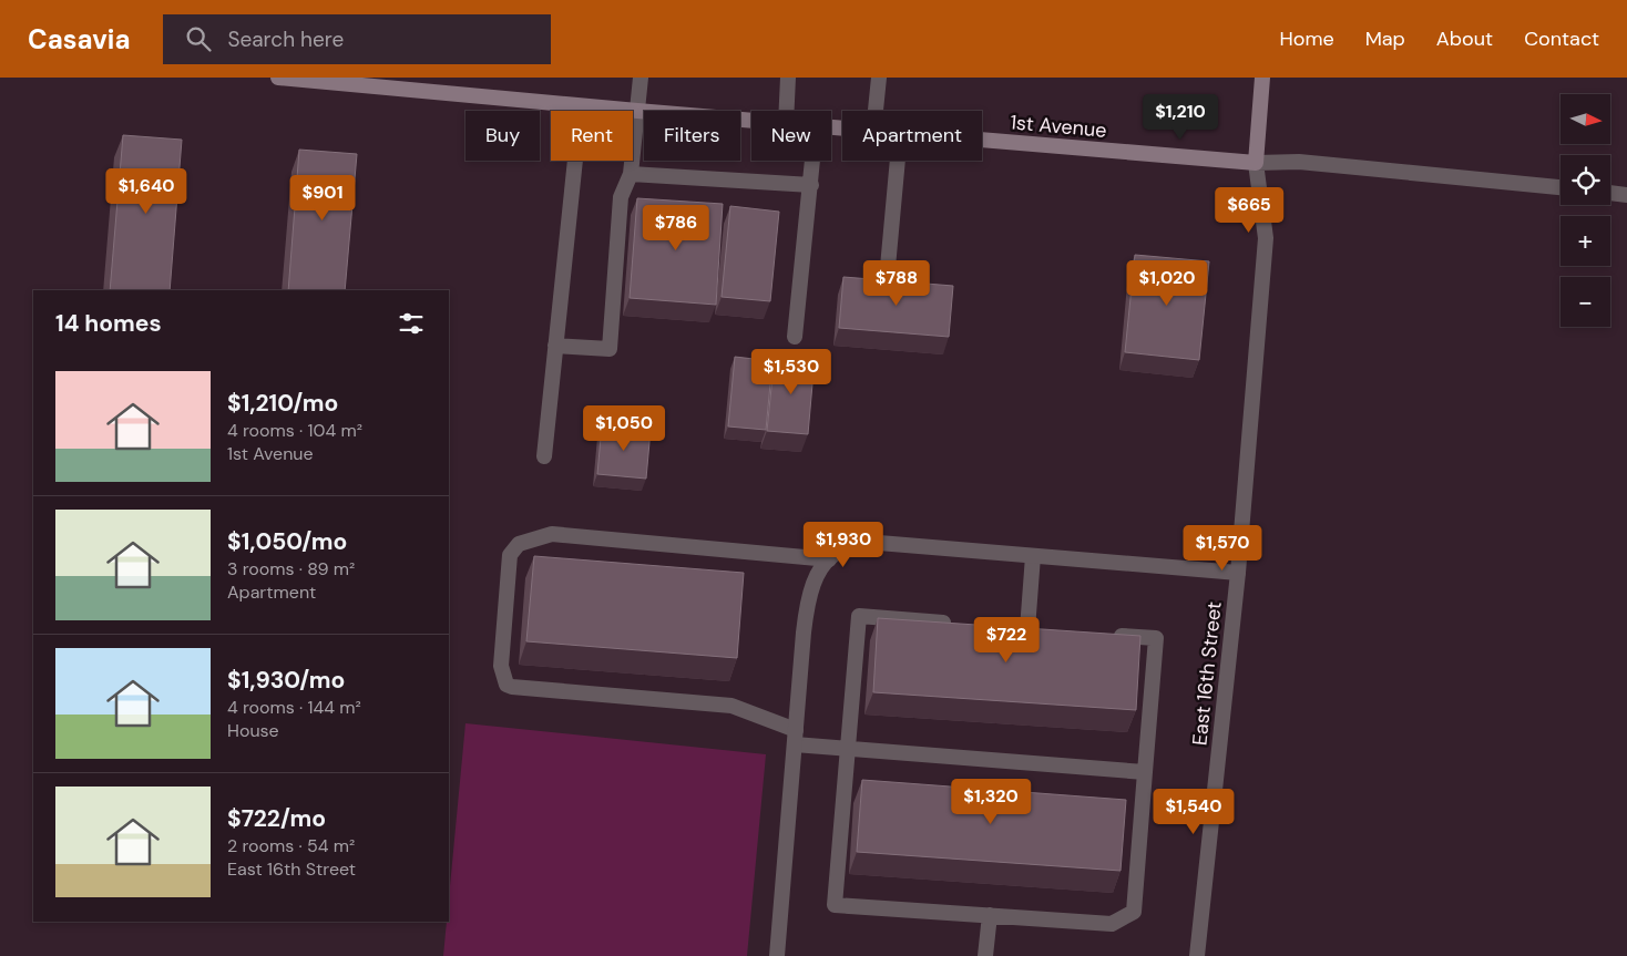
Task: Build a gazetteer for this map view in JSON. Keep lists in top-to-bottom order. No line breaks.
{"streets":{"main road":["1st Avenue"],"street":["East 16th Street"]},"crossings":[["1st Avenue","East 16th Street"]],"north":"right","page":{"header":"Casavia","search":"Search here","nav":["Home","Map","About","Contact"],"map_buttons":["+","−"],"price":["$1,210","$1,640","$901","$665","$786","$788","$1,020","$1,530","$1,050","$1,930","$1,570","$722","$1,320","$1,540"],"chip":["Buy","Rent","Filters","New","Apartment"],"heading":"14 homes","list":[{"name":"$1,210/mo","note":"4 rooms · 104 m² · 1st Avenue"},{"name":"$1,050/mo","note":"3 rooms · 89 m² · Apartment"},{"name":"$1,930/mo","note":"4 rooms · 144 m² · House"},{"name":"$722/mo","note":"2 rooms · 54 m² · East 16th Street"}]}}
